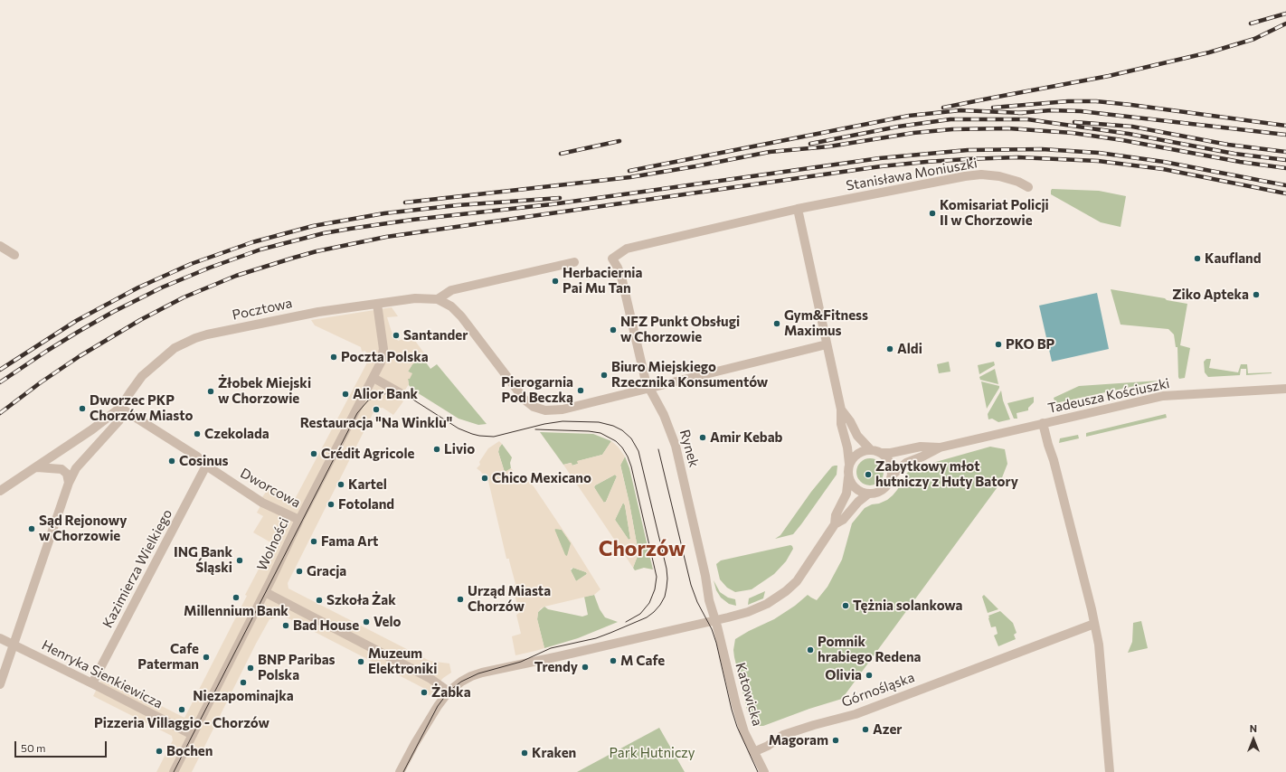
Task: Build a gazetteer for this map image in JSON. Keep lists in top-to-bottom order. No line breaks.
{"streets":{"street":["Stanisława Moniuszki","Pocztowa","Tadeusza Kościuszki","Rynek","Dworcowa","Wolności","Kazimierza Wielkiego","Henryka Sienkiewicza","Górnośląska","Katowicka"]},"crossings":[["Stanisława Moniuszki","Rynek"],["Pocztowa","Dworcowa"],["Pocztowa","Wolności"],["Rynek","Katowicka"],["Dworcowa","Wolności"],["Dworcowa","Kazimierza Wielkiego"],["Wolności","Henryka Sienkiewicza"],["Kazimierza Wielkiego","Henryka Sienkiewicza"],["Górnośląska","Katowicka"]],"districts":["Chorzów"],"parks":["Park Hutniczy"],"places":["Komisariat Policji II w Chorzowie","Kaufland","Herbaciernia Pai Mu Tan","Ziko Apteka","Gym&Fitness Maximus","NFZ Punkt Obsługi w Chorzowie","Santander","PKO BP","Aldi","Poczta Polska","Biuro Miejskiego Rzecznika Konsumentów","Pierogarnia Pod Beczką","Żłobek Miejski w Chorzowie","Alior Bank","Dworzec PKP Chorzów Miasto","Restauracja \"Na Winklu\"","Czekolada","Amir Kebab","Livio","Crédit Agricole","Cosinus","Zabytkowy młot hutniczy z Huty Batory","Chico Mexicano","Kartel","Fotoland","Sąd Rejonowy w Chorzowie","Fama Art","ING Bank Śląski","Gracja","Millennium Bank","Urząd Miasta Chorzów","Szkoła Żak","Tężnia solankowa","Velo","Bad House","Pomnik hrabiego Redena","Cafe Paterman","M Cafe","Muzeum Elektroniki","Trendy","BNP Paribas Polska","Olivia","Niezapominajka","Żabka","Pizzeria Villaggio - Chorzów","Azer","Magoram","Bochen","Kraken"],"scale_bar":"50 m","north":"top"}
